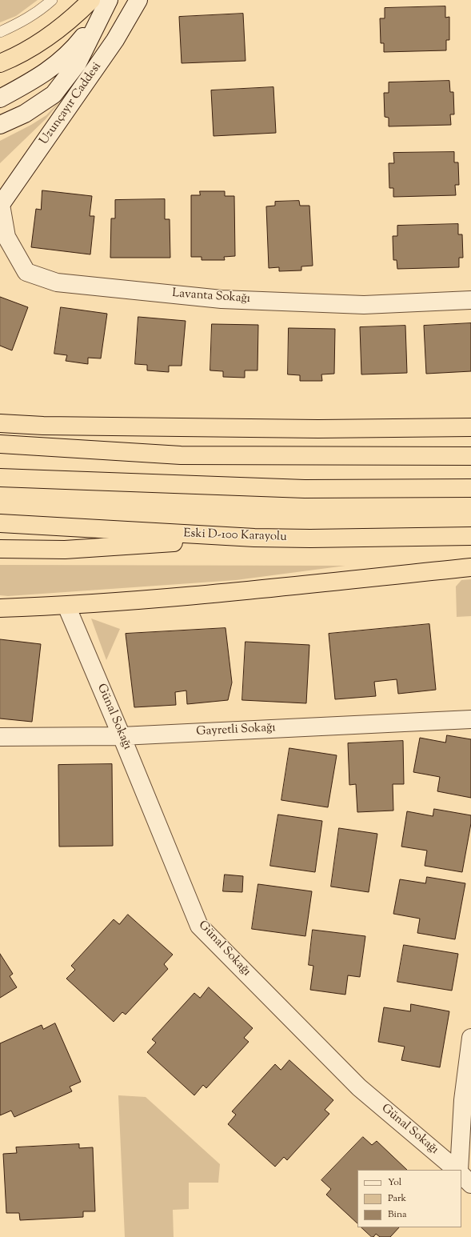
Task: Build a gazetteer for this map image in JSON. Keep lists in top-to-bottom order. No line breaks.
{"streets":{"highway":["Eski D-100 Karayolu"],"street":["Uzunçayır Caddesi","Lavanta Sokağı","Günal Sokağı","Gayretli Sokağı"]},"crossings":[["Uzunçayır Caddesi","Lavanta Sokağı"],["Günal Sokağı","Gayretli Sokağı"]],"legend":["Yol","Park","Bina"]}
